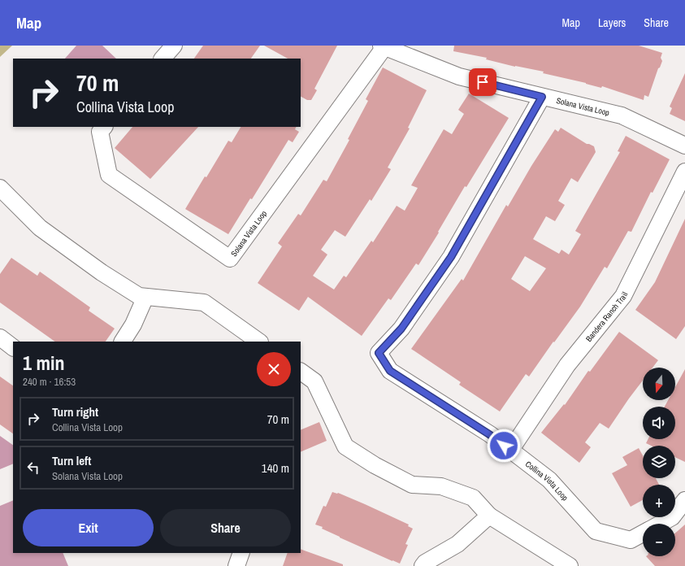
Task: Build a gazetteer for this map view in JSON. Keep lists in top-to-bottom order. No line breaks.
{"streets":{"street":["Solana Vista Loop","Bandera Ranch Trail","Collina Vista Loop"]},"crossings":[["Solana Vista Loop","Collina Vista Loop"],["Bandera Ranch Trail","Collina Vista Loop"]],"north":"bottom","page":{"header":"Map","nav":["Map","Layers","Share"],"turn":["70 m","Collina Vista Loop"],"heading":["1 min","240 m · 16:53"],"map_buttons":["+","−"],"list":[{"name":"Turn right","note":"Collina Vista Loop","value":"70 m"},{"name":"Turn left","note":"Solana Vista Loop","value":"140 m"}],"buttons":["Exit","Share"]}}
